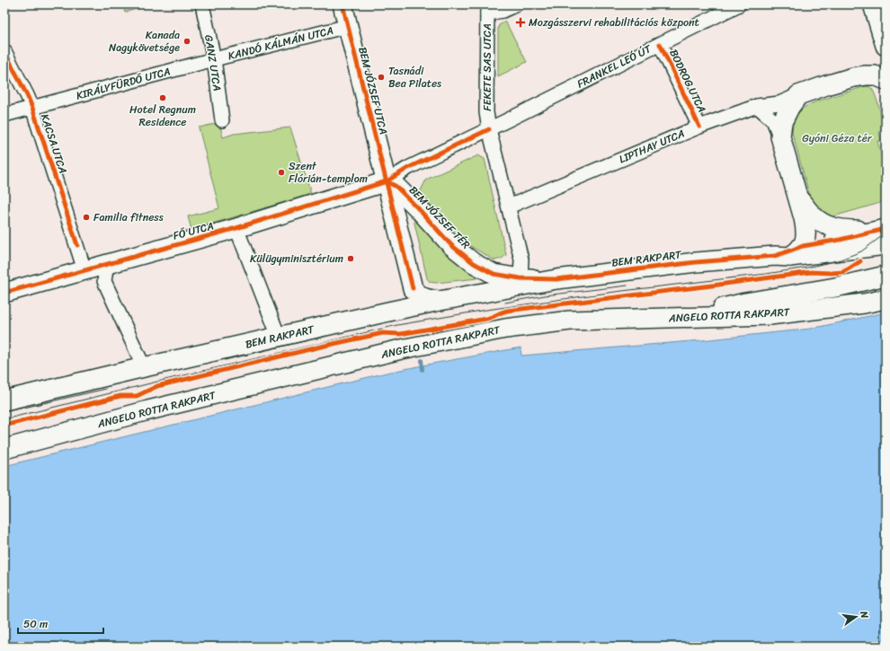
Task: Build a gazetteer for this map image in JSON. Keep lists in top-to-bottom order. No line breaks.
{"streets":{"main road":["BEM JÓZSEF UTCA","BEM JÓZSEF TÉR","FŐ UTCA","BEM RAKPART","ANGELO ROTTA RAKPART"],"street":["KANDÓ KÁLMÁN UTCA","GANZ UTCA","FRANKEL LEÓ ÚT","FEKETE SAS UTCA","BODROG UTCA","KIRÁLYFÜRDŐ UTCA","KACSA UTCA","LIPTHAY UTCA"]},"crossings":[["KANDÓ KÁLMÁN UTCA","GANZ UTCA"],["KANDÓ KÁLMÁN UTCA","KIRÁLYFÜRDŐ UTCA"],["KANDÓ KÁLMÁN UTCA","BEM JÓZSEF UTCA"],["GANZ UTCA","KIRÁLYFÜRDŐ UTCA"],["FRANKEL LEÓ ÚT","FEKETE SAS UTCA"],["FRANKEL LEÓ ÚT","BODROG UTCA"],["BODROG UTCA","LIPTHAY UTCA"],["KIRÁLYFÜRDŐ UTCA","KACSA UTCA"],["BEM JÓZSEF UTCA","BEM JÓZSEF TÉR"],["BEM JÓZSEF UTCA","FŐ UTCA"],["KACSA UTCA","FŐ UTCA"],["BEM JÓZSEF TÉR","FŐ UTCA"],["BEM JÓZSEF TÉR","BEM RAKPART"]],"parks":["Gyóni Géza tér"],"places":{"health":["Mozgásszervi rehabilitációs központ"],"other":["Kanada Nagykövetsége","Tasnádi Bea Pilates","Hotel Regnum Residence","Szent Flórián-templom","Familia fitness","Külügyminisztérium"]},"scale_bar":"50 m","north":"right"}
